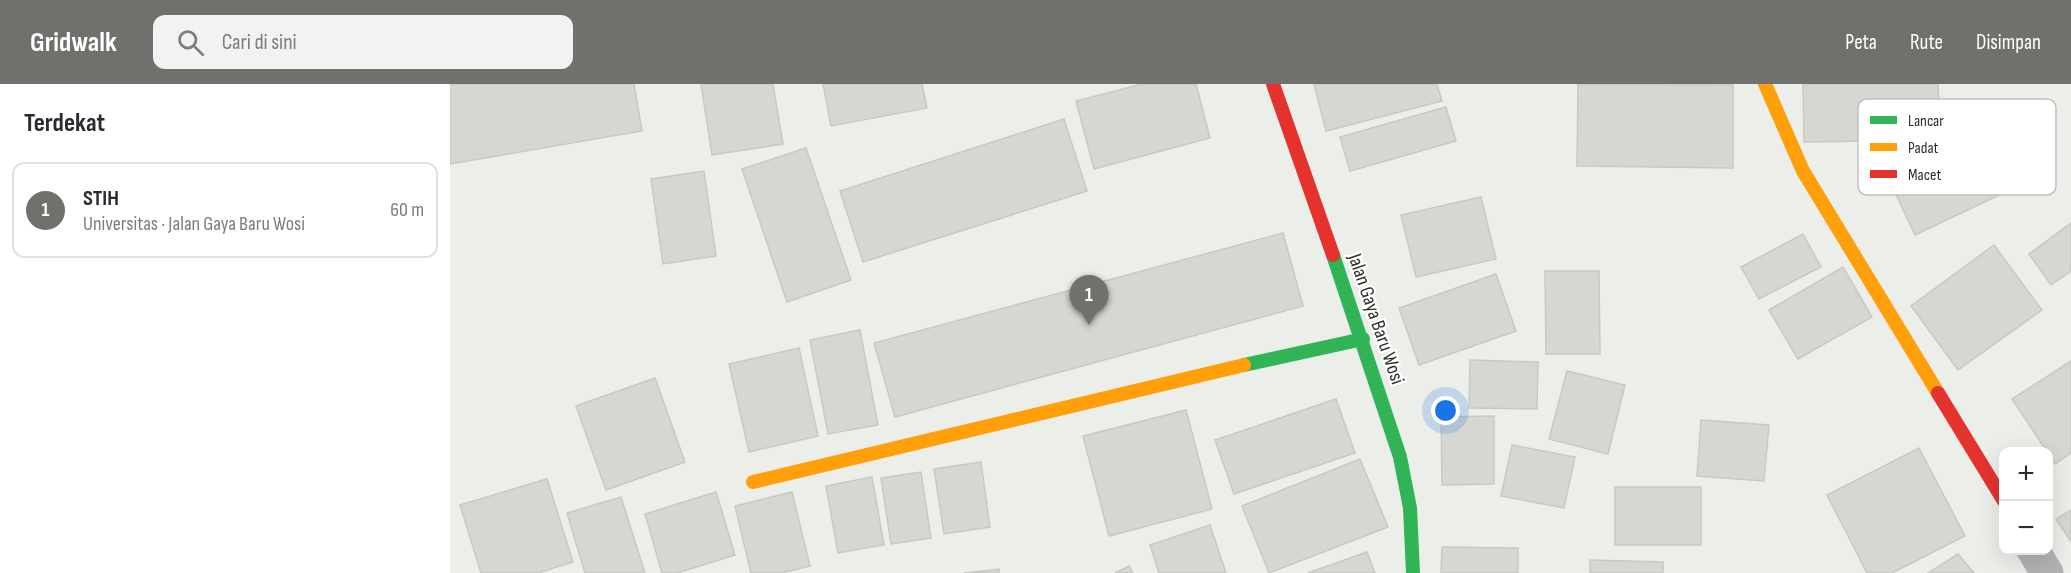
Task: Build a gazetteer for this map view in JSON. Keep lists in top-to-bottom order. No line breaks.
{"streets":{"street":["Jalan Gaya Baru Wosi"]},"legend":["Lancar","Padat","Macet"],"page":{"header":"Gridwalk","search":"Cari di sini","nav":["Peta","Rute","Disimpan"],"heading":"Terdekat","list":[{"mark":"1","name":"STIH","note":"Universitas · Jalan Gaya Baru Wosi","value":"60 m"}],"pins":"1","map_buttons":["+","−"]}}
